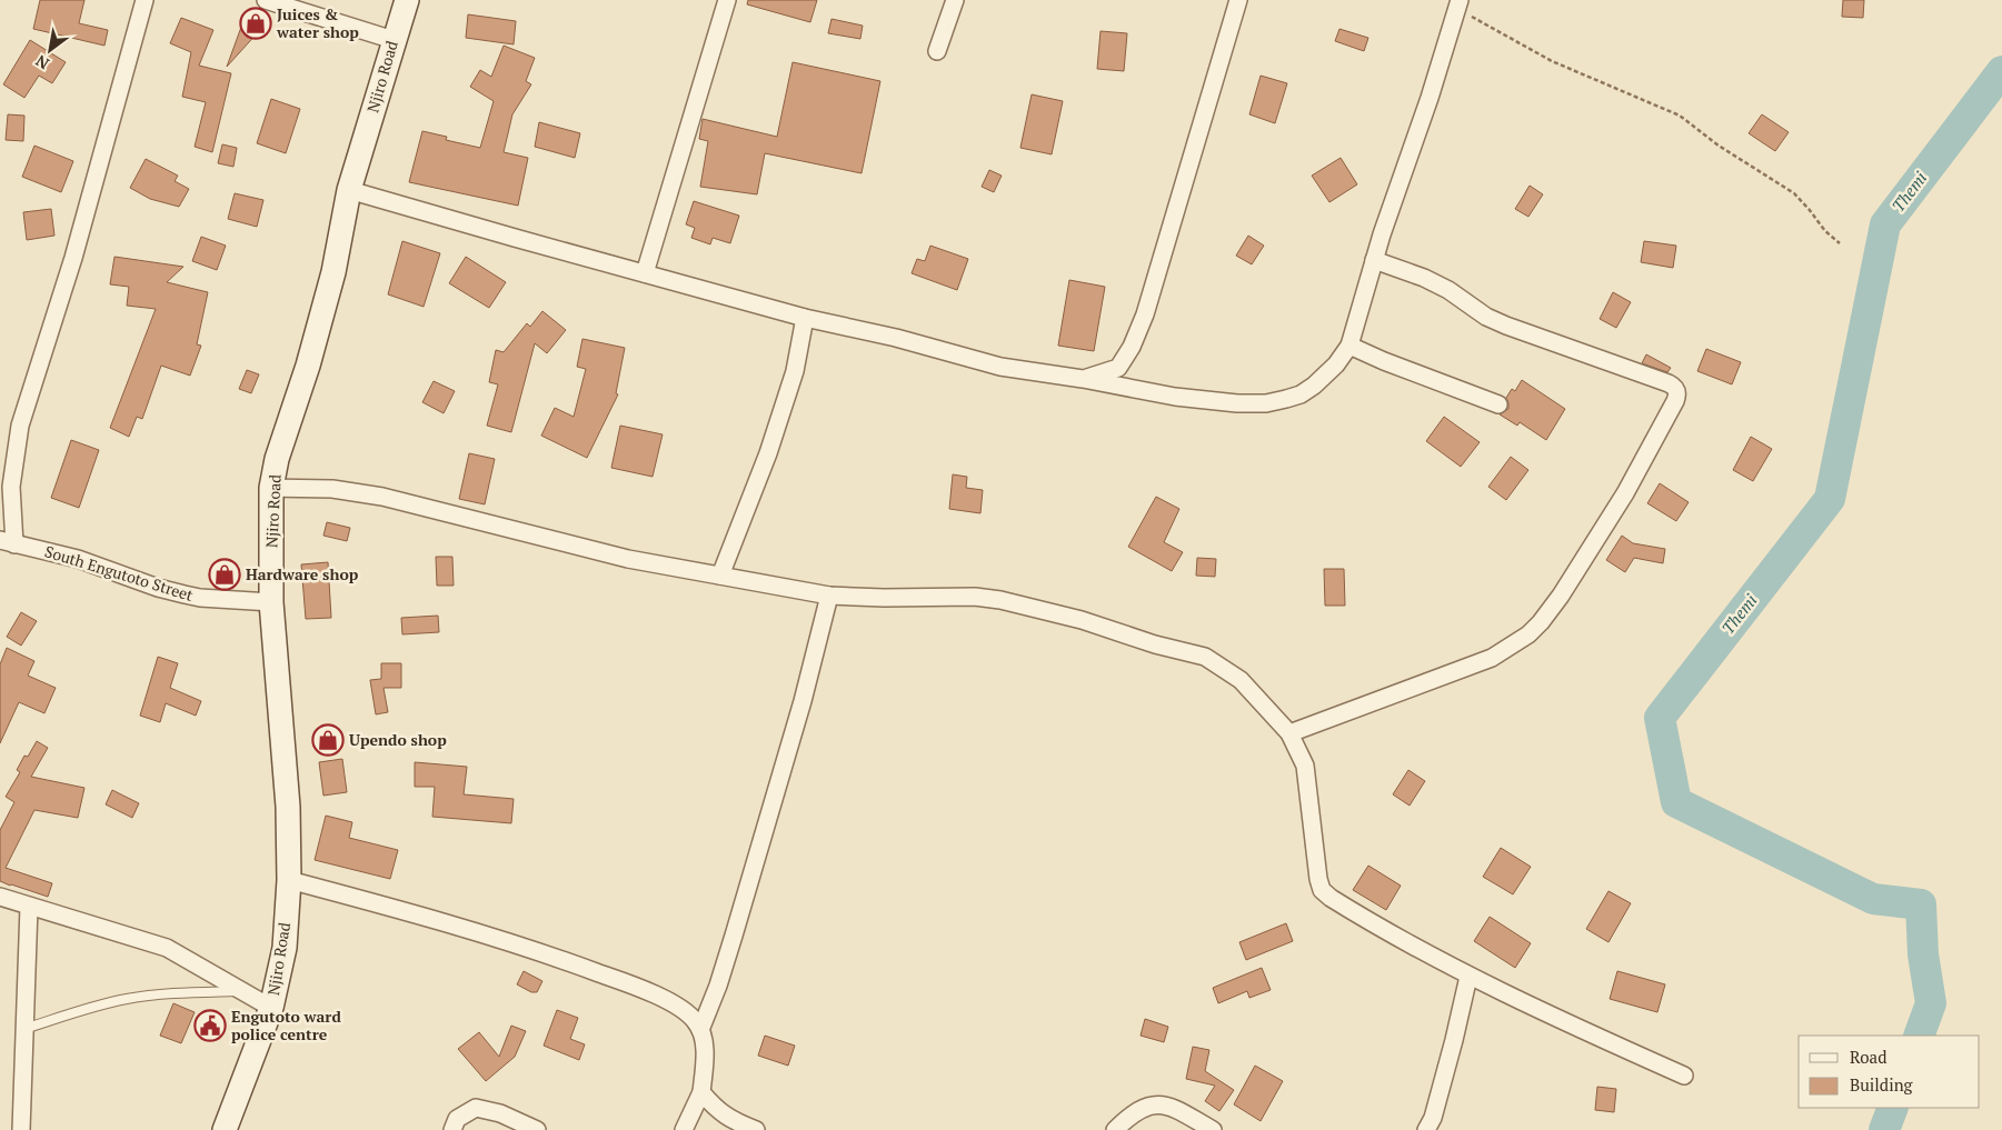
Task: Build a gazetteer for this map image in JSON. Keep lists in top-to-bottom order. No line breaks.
{"streets":{"street":["Njiro Road","South Engutoto Street"]},"crossings":[["Njiro Road","South Engutoto Street"]],"water":["Themi"],"places":{"shop":["Juices & water shop","Hardware shop","Upendo shop"],"public building":["Engutoto ward police centre"]},"legend":["Road","Building"],"north":"bottom left"}
